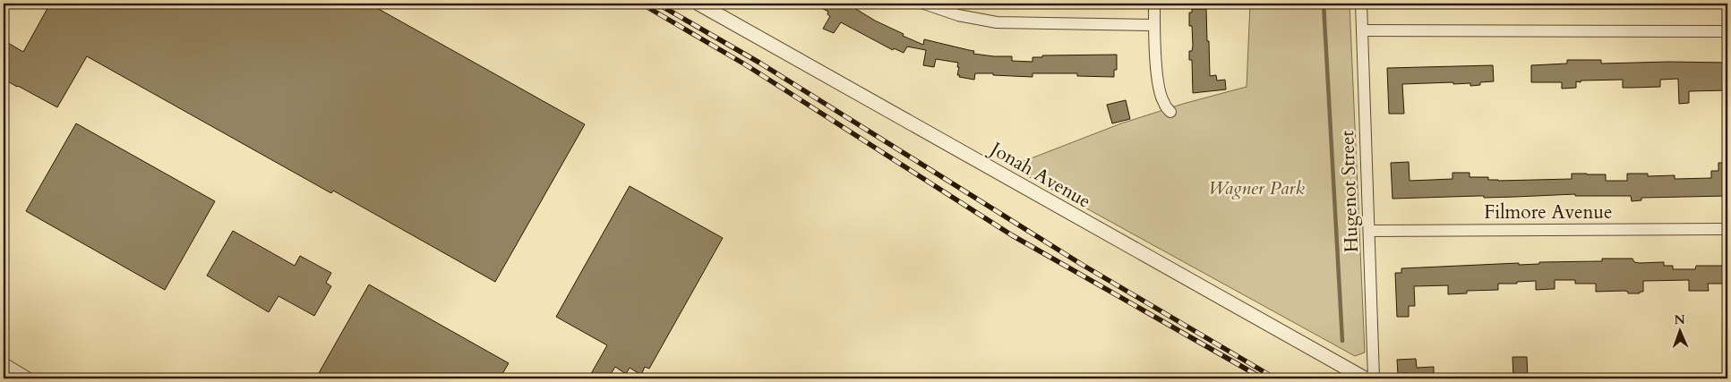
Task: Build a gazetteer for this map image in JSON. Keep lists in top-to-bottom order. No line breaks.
{"streets":{"street":["Jonah Avenue","Hugenot Street","Filmore Avenue"]},"crossings":[["Hugenot Street","Filmore Avenue"]],"parks":["Wagner Park"],"north":"top"}
